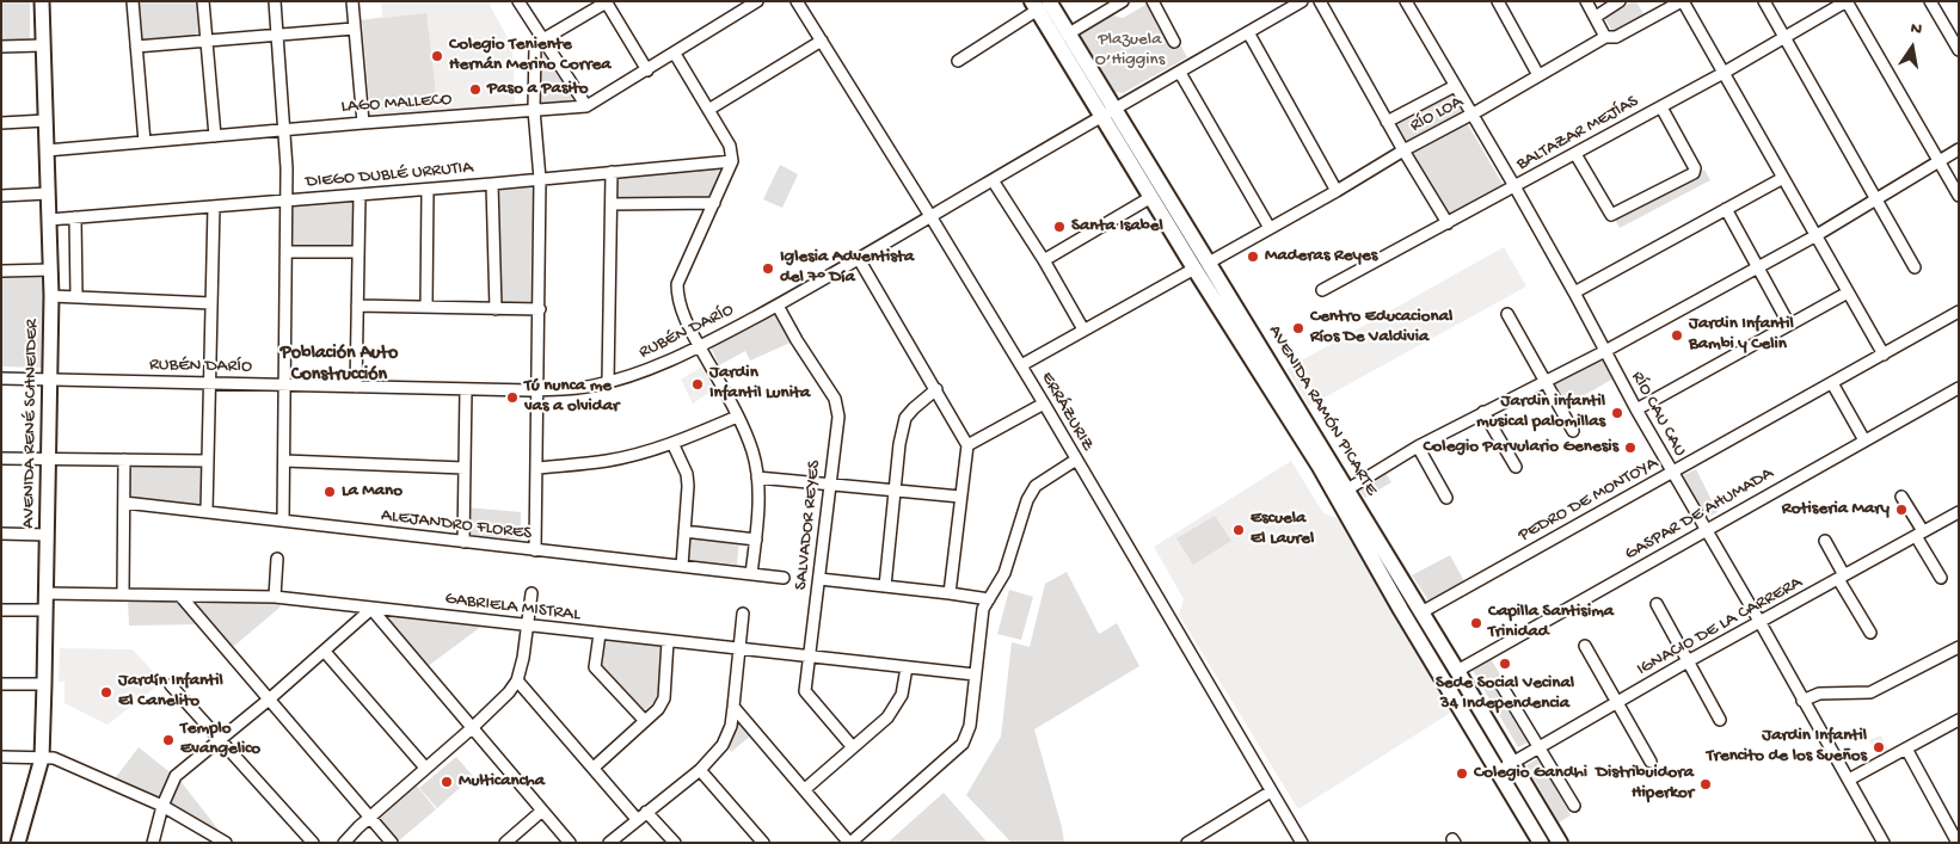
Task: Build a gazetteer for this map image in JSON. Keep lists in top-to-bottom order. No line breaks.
{"streets":{"highway":["AVENIDA RAMÓN PICARTE"],"main road":["AVENIDA RENÉ SCHNEIDER"],"street":["LAGO MALLECO","RÍO LOA","BALTAZAR MEJÍAS","DIEGO DUBLÉ URRUTIA","RUBÉN DARÍO","ERRÁZURIZ","RÍO CAU CAU","PEDRO DE MONTOYA","GASPAR DE AHUMADA","ALEJANDRO FLORES","SALVADOR REYES","GABRIELA MISTRAL","IGNACIO DE LA CARRERA"]},"crossings":[["LAGO MALLECO","AVENIDA RENÉ SCHNEIDER"],["RÍO LOA","AVENIDA RAMÓN PICARTE"],["RÍO LOA","ERRÁZURIZ"],["RÍO LOA","RÍO CAU CAU"],["BALTAZAR MEJÍAS","RÍO CAU CAU"],["DIEGO DUBLÉ URRUTIA","AVENIDA RENÉ SCHNEIDER"],["RUBÉN DARÍO","AVENIDA RAMÓN PICARTE"],["RUBÉN DARÍO","ERRÁZURIZ"],["RUBÉN DARÍO","AVENIDA RENÉ SCHNEIDER"],["RUBÉN DARÍO","SALVADOR REYES"],["AVENIDA RAMÓN PICARTE","PEDRO DE MONTOYA"],["AVENIDA RAMÓN PICARTE","GASPAR DE AHUMADA"],["AVENIDA RAMÓN PICARTE","IGNACIO DE LA CARRERA"],["RÍO CAU CAU","PEDRO DE MONTOYA"],["RÍO CAU CAU","GASPAR DE AHUMADA"],["RÍO CAU CAU","IGNACIO DE LA CARRERA"],["AVENIDA RENÉ SCHNEIDER","GABRIELA MISTRAL"],["SALVADOR REYES","GABRIELA MISTRAL"]],"districts":["Población Auto Construcción"],"parks":["Plazuela O’Higgins"],"places":["Colegio Teniente Hernán Merino Correa","Paso a Pasito","Santa Isabel","Maderas Reyes","Iglesia Adventista del 7° Día","Centro Educacional Ríos De Valdivia","Jardin Infantil Bambi y Celin","Jardin Infantil Lunita","Tú nunca me vas a olvidar","Jardin infantil musical palomillas","Colegio Parvulario Genesis","La Mano","Rotiseria Mary","Escuela El Laurel","Capilla Santisima Trinidad","Sede Social Vecinal 34 Independencia","Jardín Infantil El Canelito","Templo Evangelico","Jardin Infantil Trencito de los Sueños","Colegio Gandhi","Multicancha","Distribuidora Hiperkor"],"north":"top"}
